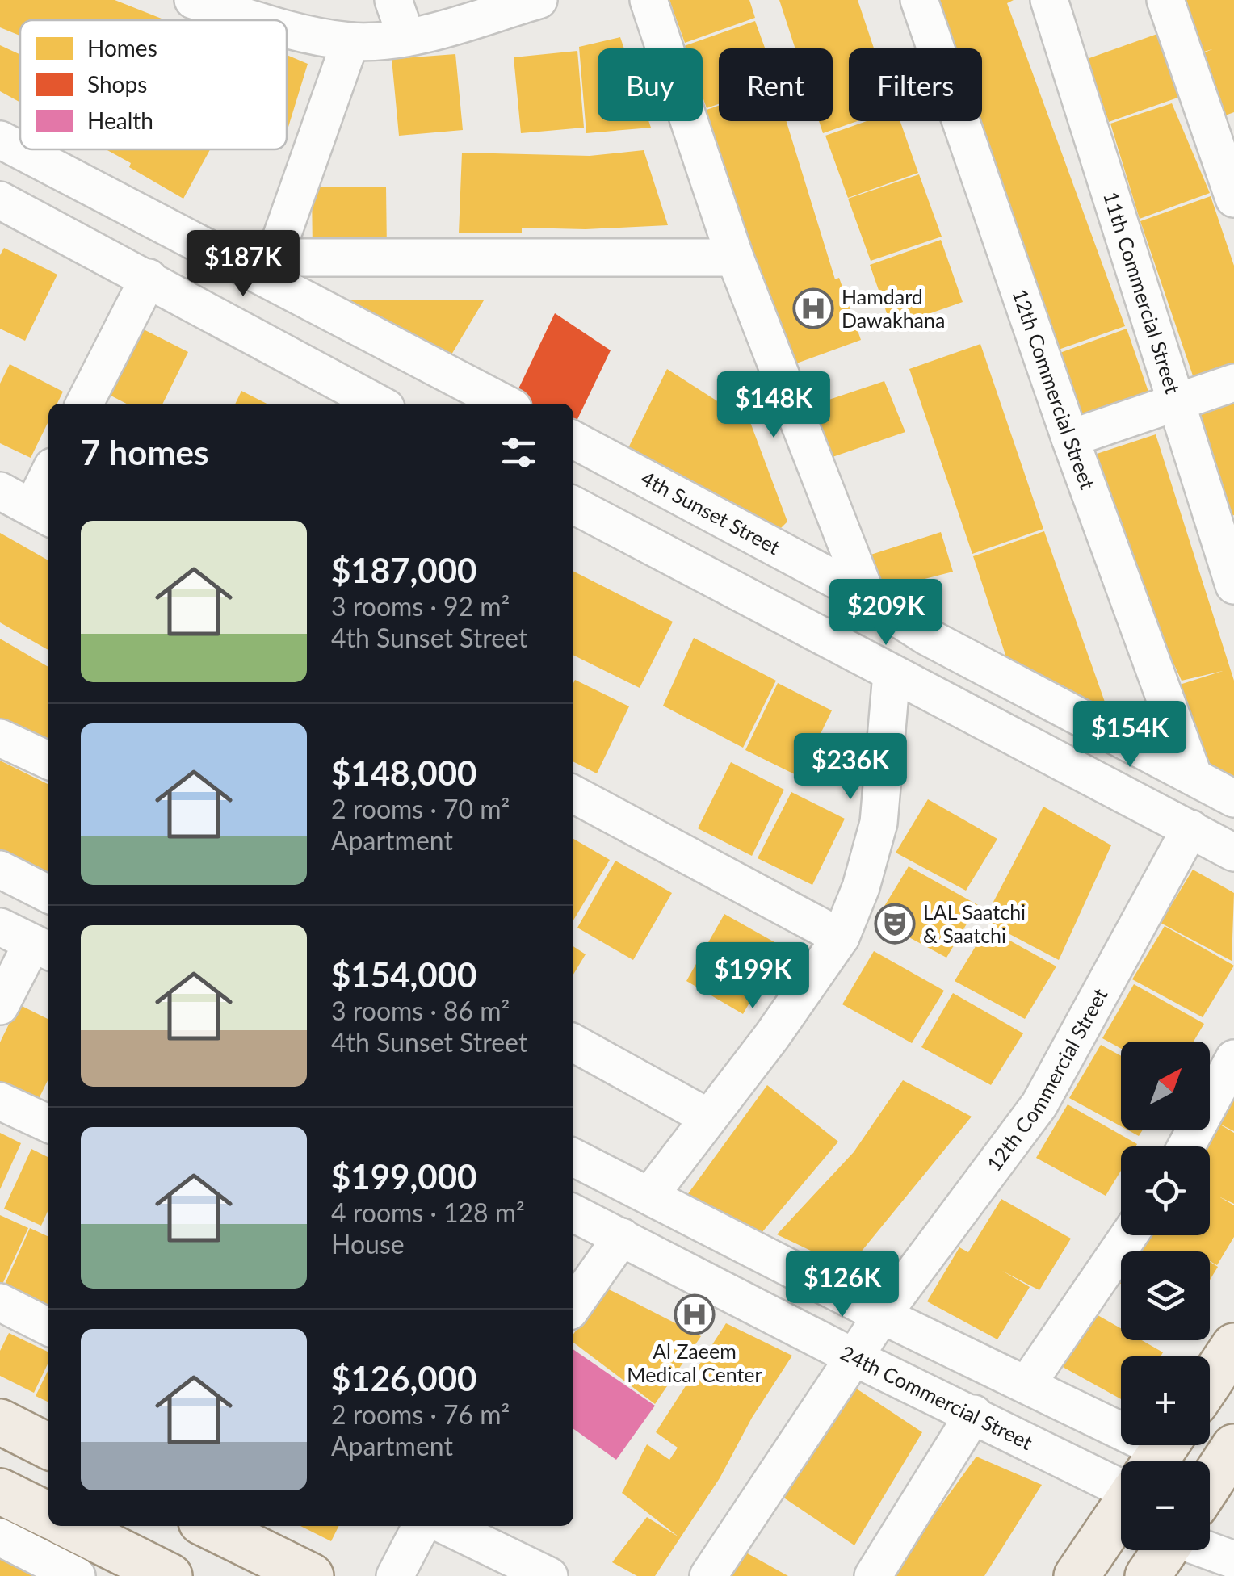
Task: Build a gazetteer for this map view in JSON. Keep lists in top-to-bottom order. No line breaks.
{"streets":{"street":["11th Commercial Street","12th Commercial Street","4th Sunset Street","24th Commercial Street"]},"crossings":[["12th Commercial Street","4th Sunset Street"],["12th Commercial Street","24th Commercial Street"]],"places":{"hospital":["Hamdard Dawakhana","Al Zaeem Medical Center"],"theatre":["LAL Saatchi & Saatchi"]},"legend":["Homes","Shops","Health"],"north":"top right","page":{"chip":["Buy","Rent","Filters"],"price":["$187K","$148K","$209K","$154K","$236K","$199K","$126K"],"heading":"7 homes","list":[{"name":"$187,000","note":"3 rooms · 92 m² · 4th Sunset Street"},{"name":"$148,000","note":"2 rooms · 70 m² · Apartment"},{"name":"$154,000","note":"3 rooms · 86 m² · 4th Sunset Street"},{"name":"$199,000","note":"4 rooms · 128 m² · House"},{"name":"$126,000","note":"2 rooms · 76 m² · Apartment"}],"map_buttons":["+","−"]}}
